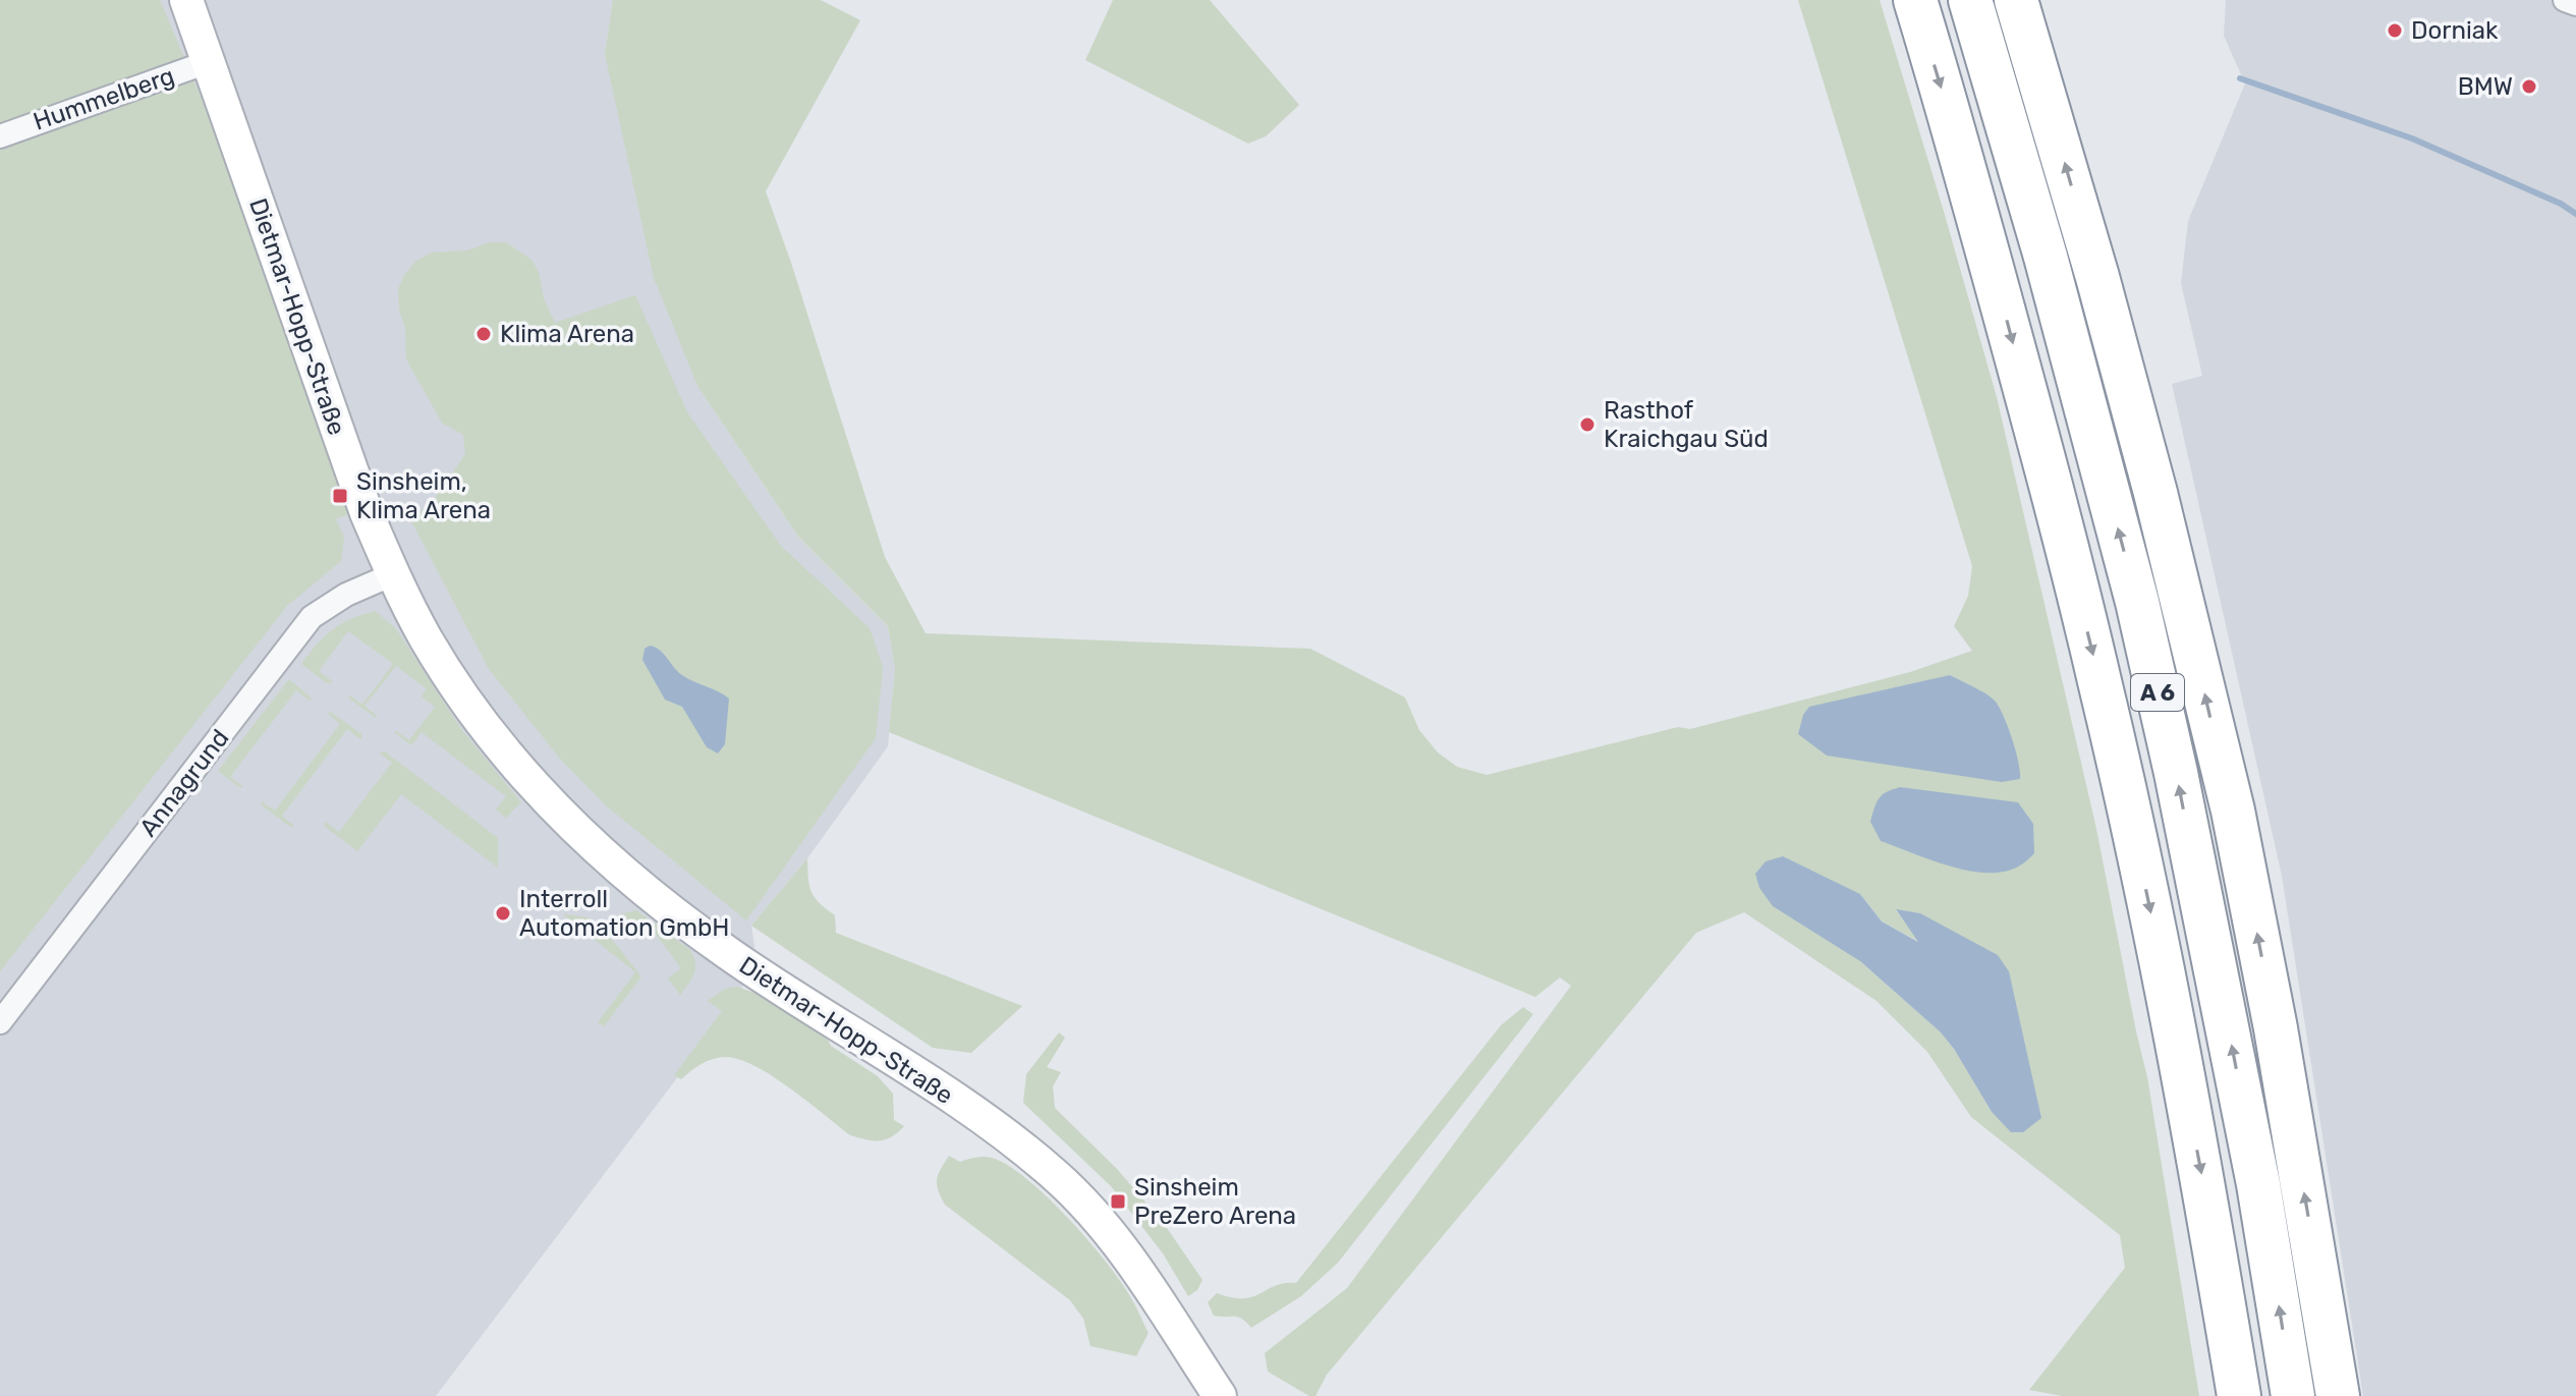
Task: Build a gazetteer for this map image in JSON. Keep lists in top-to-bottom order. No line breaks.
{"streets":{"highway":["A 6"],"street":["Hummelberg","Dietmar-Hopp-Straße","Annagrund"]},"crossings":[["Hummelberg","Dietmar-Hopp-Straße"],["Dietmar-Hopp-Straße","Annagrund"]],"places":{"other":["Dorniak","BMW","Klima Arena","Rasthof Kraichgau Süd","Interroll Automation GmbH"],"transit":["Sinsheim, Klima Arena","Sinsheim PreZero Arena"]}}
